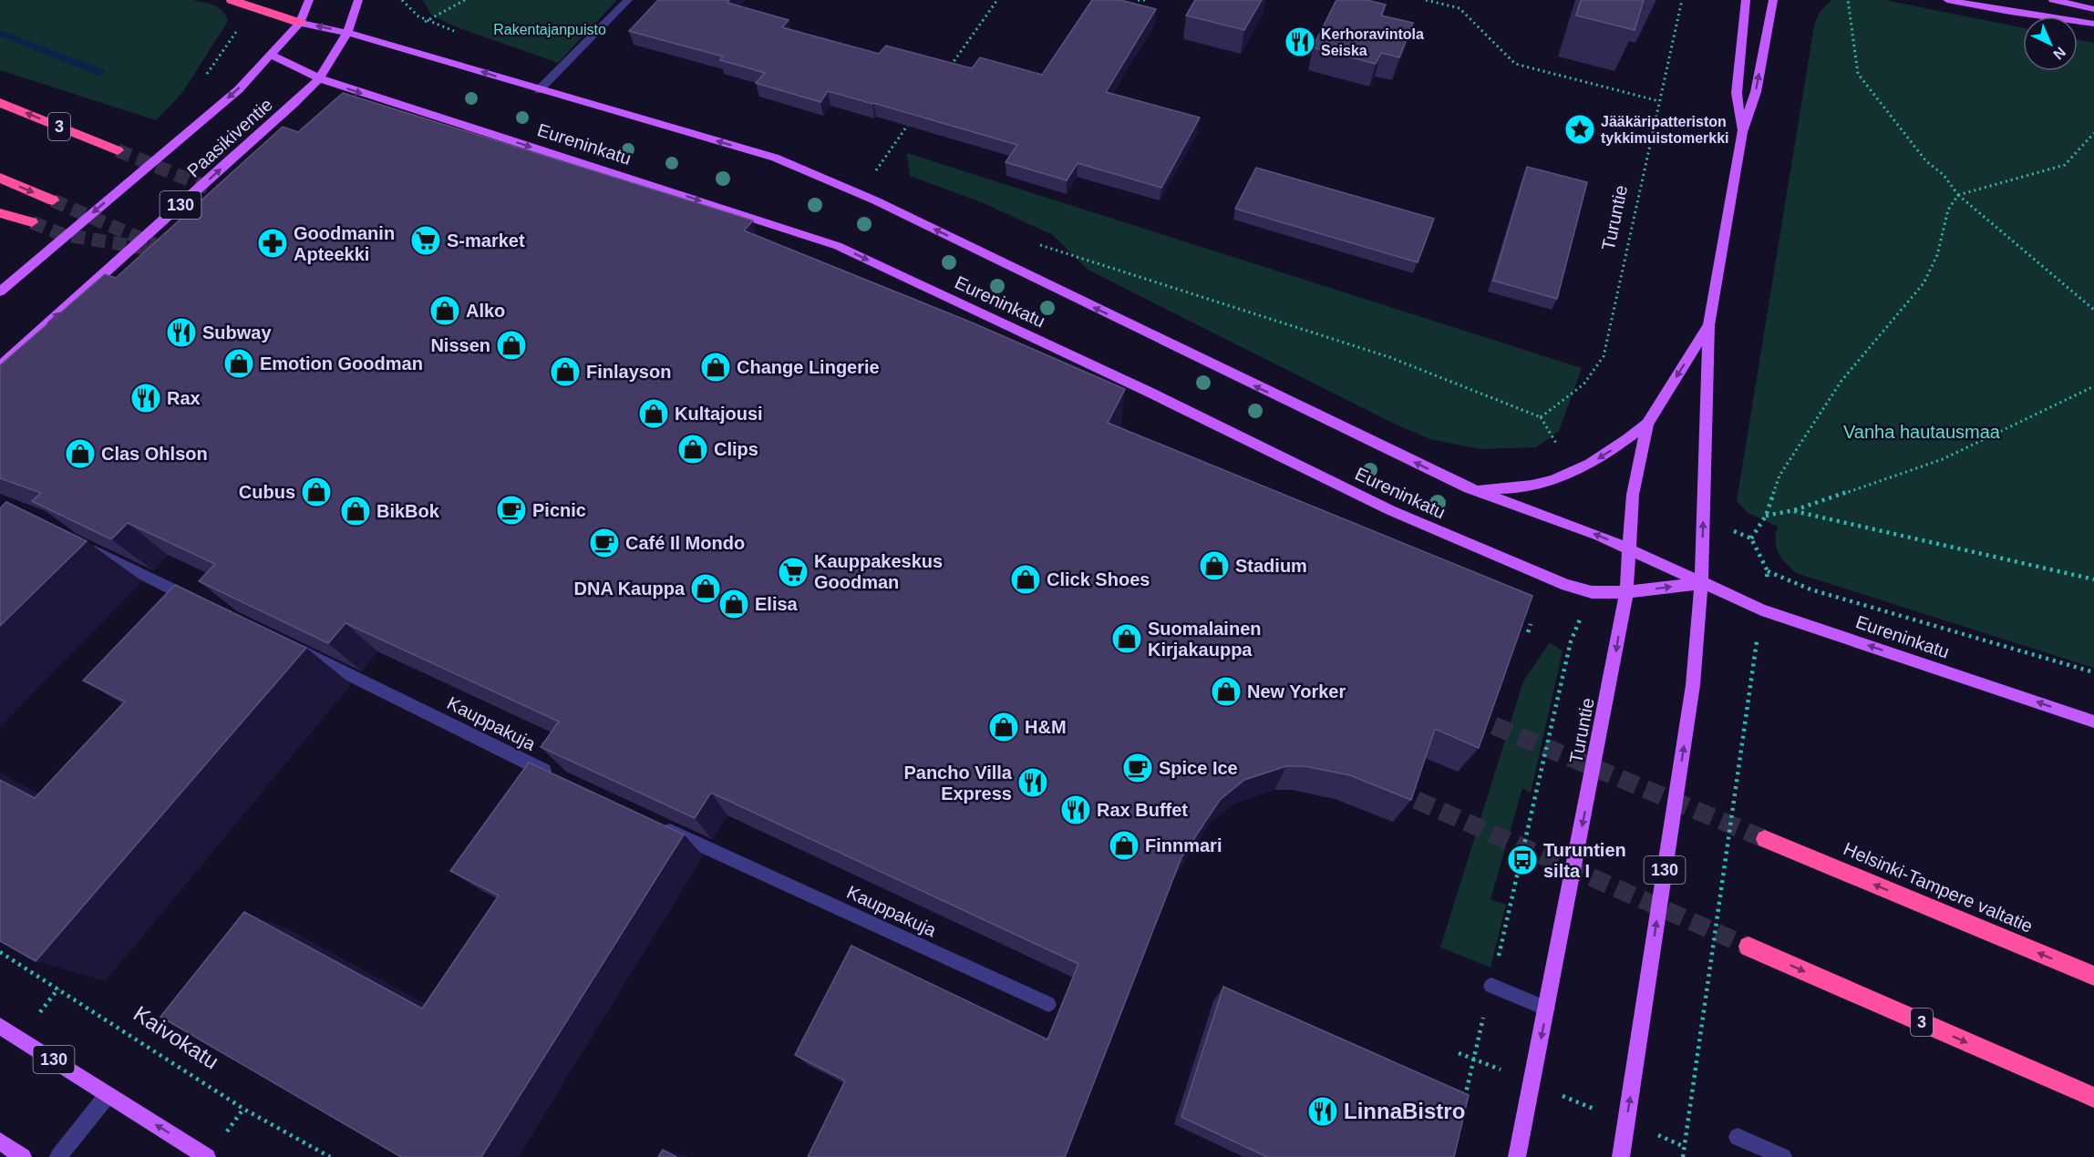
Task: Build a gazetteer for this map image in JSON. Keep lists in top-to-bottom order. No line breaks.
{"streets":{"highway":["3","Helsinki-Tampere valtatie"],"main road":["Paasikiventie","Eureninkatu","130","Turuntie"],"street":["Kauppakuja"],"path":["Kaivokatu"]},"crossings":[["Paasikiventie","Eureninkatu"],["Paasikiventie","130"],["Eureninkatu","130"],["Eureninkatu","Turuntie"]],"parks":["Rakentajanpuisto","Vanha hautausmaa"],"places":{"restaurant":["Kerhoravintola Seiska","Subway","Rax","Pancho Villa Express","Rax Buffet","LinnaBistro"],"place":["Jääkäripatteriston tykkimuistomerkki"],"supermarket":["S-market","Kauppakeskus Goodman"],"pharmacy":["Goodmanin Apteekki"],"shop":["Alko","Nissen","Emotion Goodman","Change Lingerie","Finlayson","Kultajousi","Clips","Clas Ohlson","Cubus","BikBok","Stadium","Click Shoes","DNA Kauppa","Elisa","Suomalainen Kirjakauppa","New Yorker","H&M","Finnmari"],"cafe":["Picnic","Café Il Mondo","Spice Ice"],"bus stop":["Turuntien silta I"]},"north":"bottom right"}
